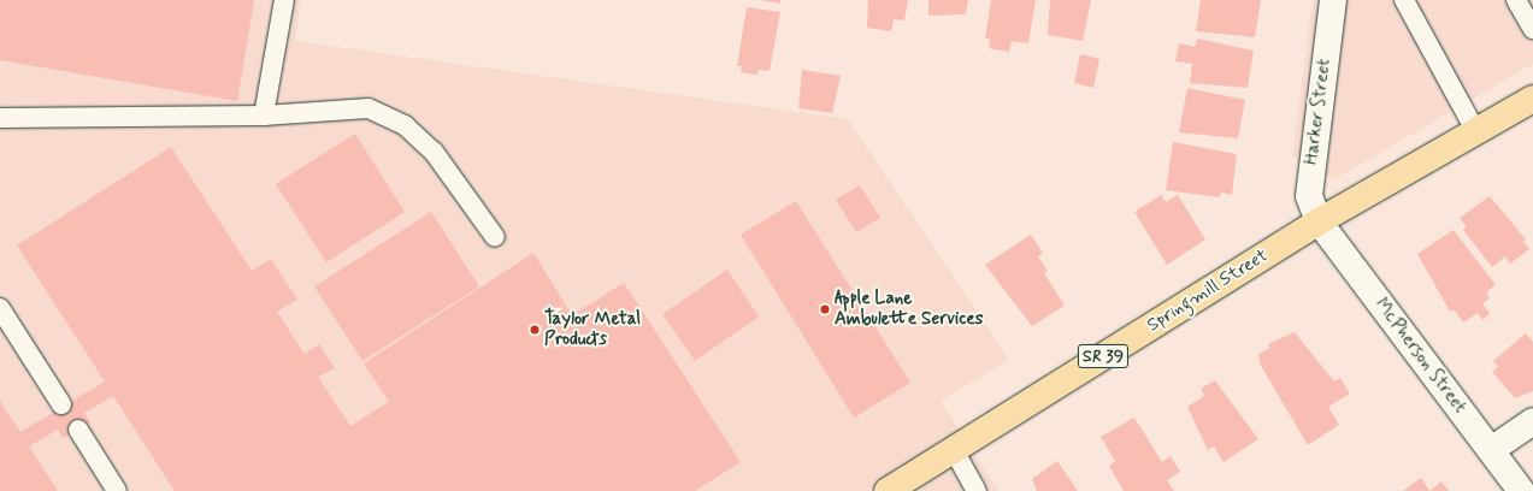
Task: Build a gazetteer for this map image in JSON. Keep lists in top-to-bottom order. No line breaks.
{"streets":{"main road":["Springmill Street","SR 39"],"street":["Harker Street","McPherson Street"]},"crossings":[["Harker Street","Springmill Street"],["Harker Street","McPherson Street"],["Springmill Street","McPherson Street"]],"places":["Apple Lane Ambulette Services","Taylor Metal Products"]}
